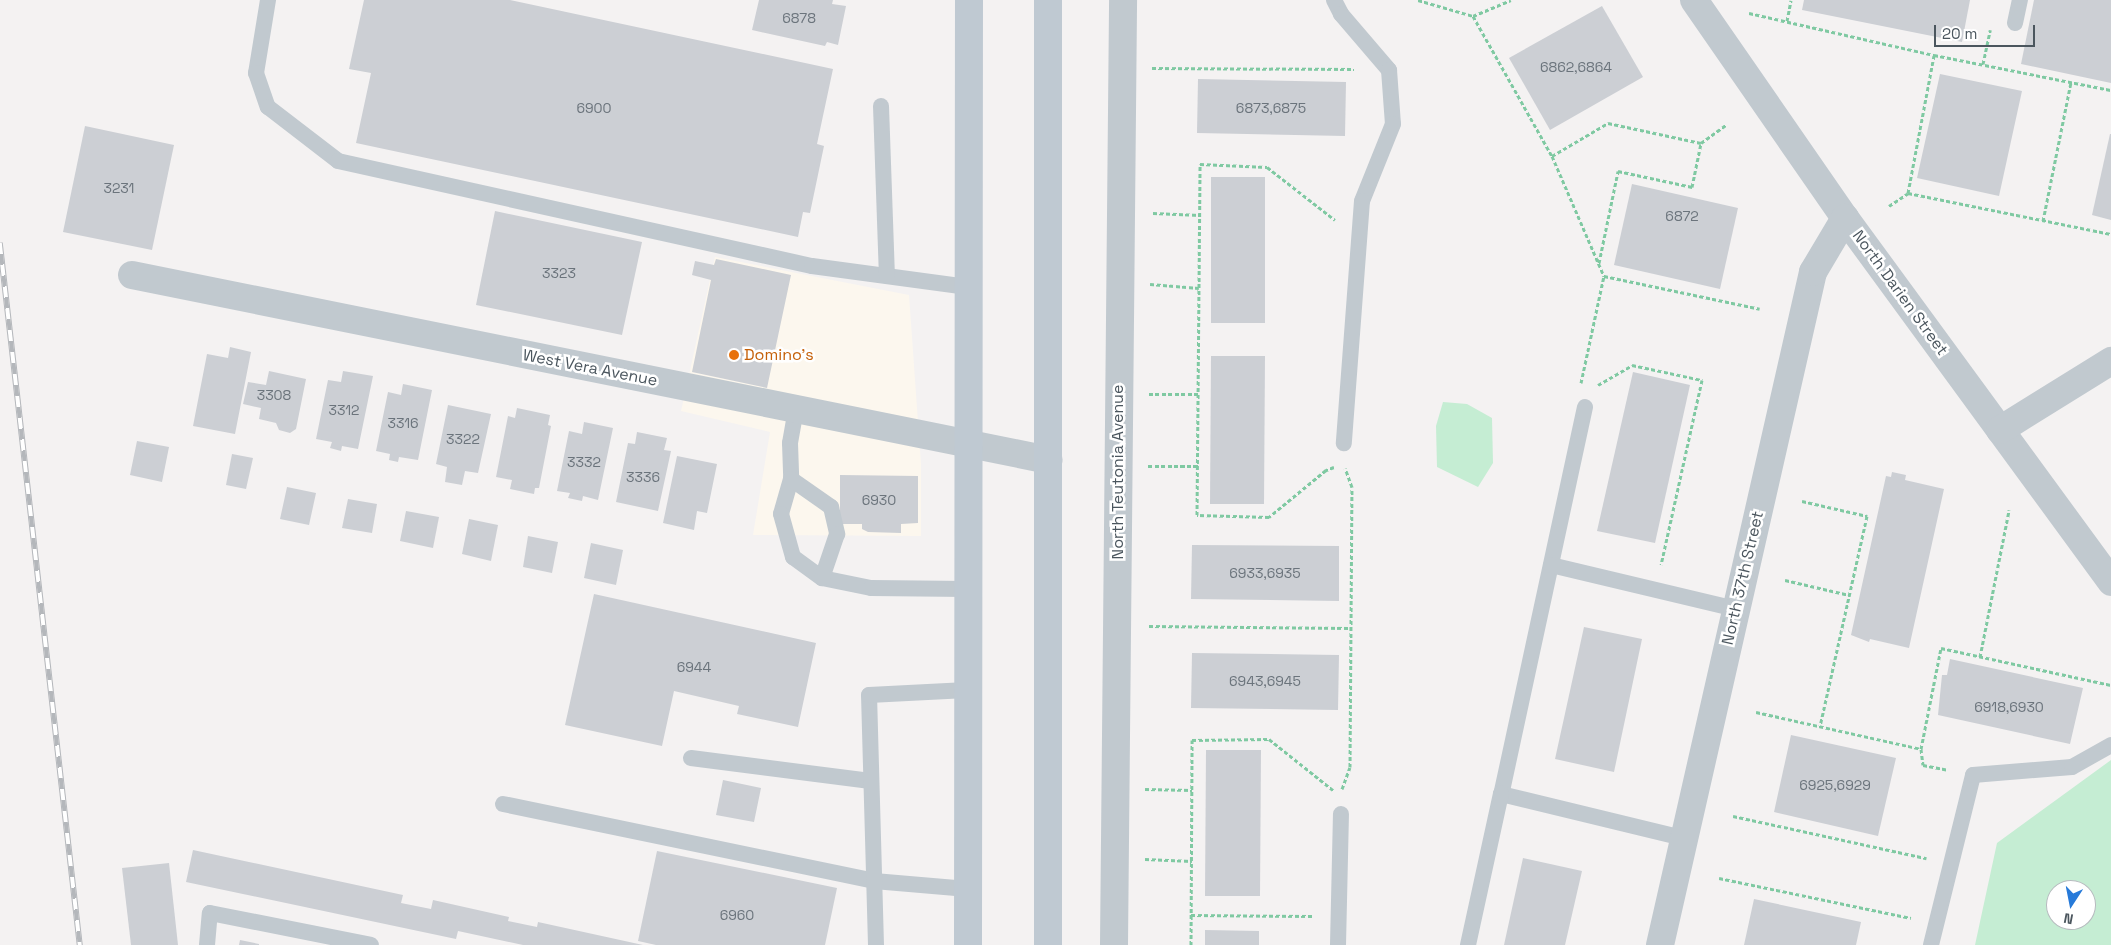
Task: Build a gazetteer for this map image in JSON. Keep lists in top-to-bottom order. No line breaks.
{"streets":{"street":["North Darien Street","West Vera Avenue","North Teutonia Avenue","North 37th Street"]},"crossings":[["North Darien Street","North 37th Street"]],"places":["Domino's"],"house_numbers":["6878","6862,6864","6900","6873,6875","3231","6872","3323","3308","3312","3316","3322","3332","3336","6930","6933,6935","6944","6943,6945","6918,6930","6925,6929","6960"],"scale_bar":"20 m","north":"bottom"}
